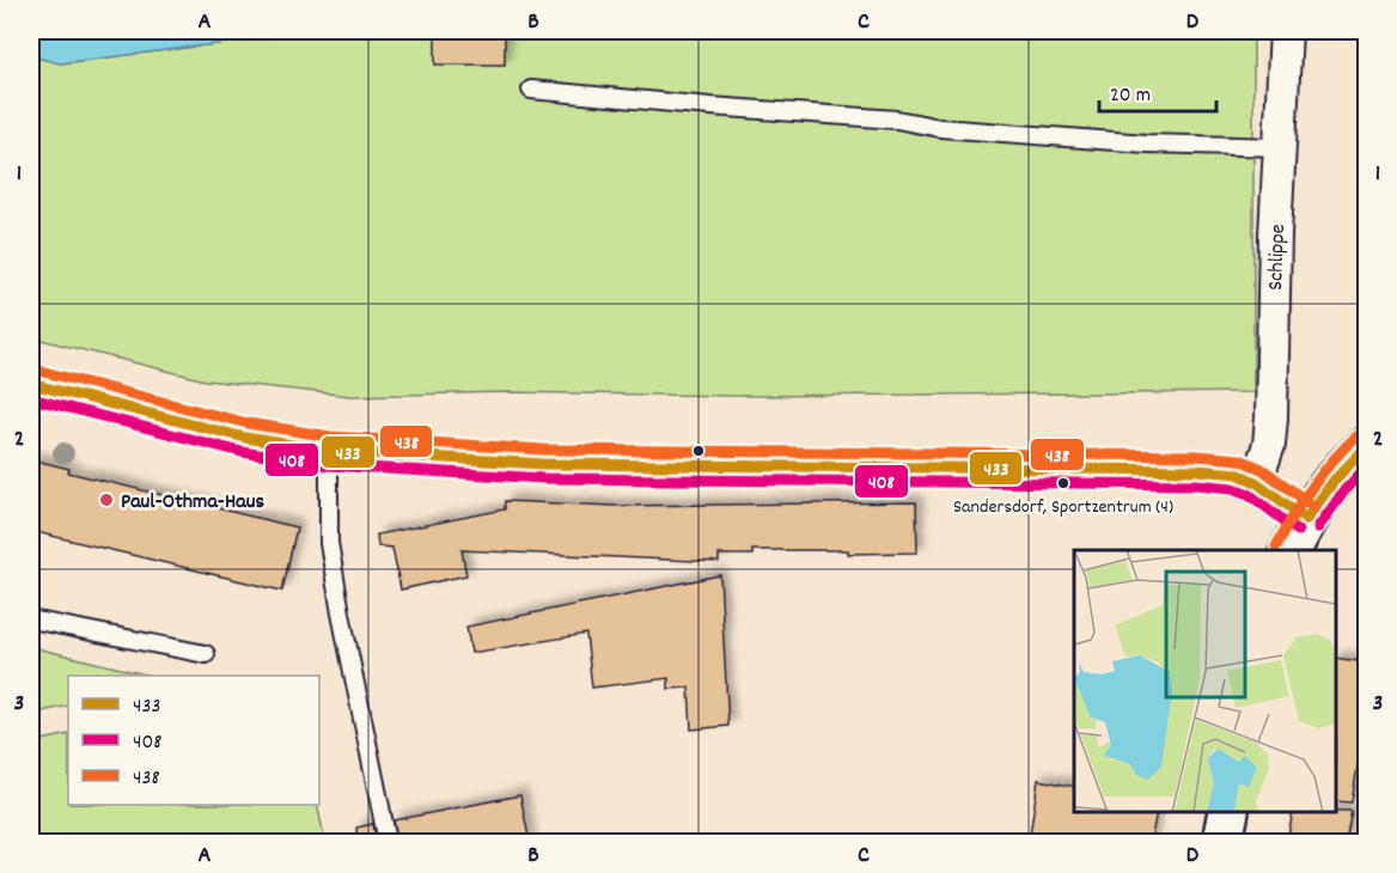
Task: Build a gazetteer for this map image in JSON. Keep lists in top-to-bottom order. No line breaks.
{"streets":{"street":["Schlippe"]},"places":["Sandersdorf, Sportzentrum (4)","Paul-Othma-Haus"],"lines":["transit line 438","transit line 433","transit line 408"],"legend":["433","408","438"],"scale_bar":"20 m","grid":{"columns":["A","B","C","D"],"rows":["1","2","3"]}}
